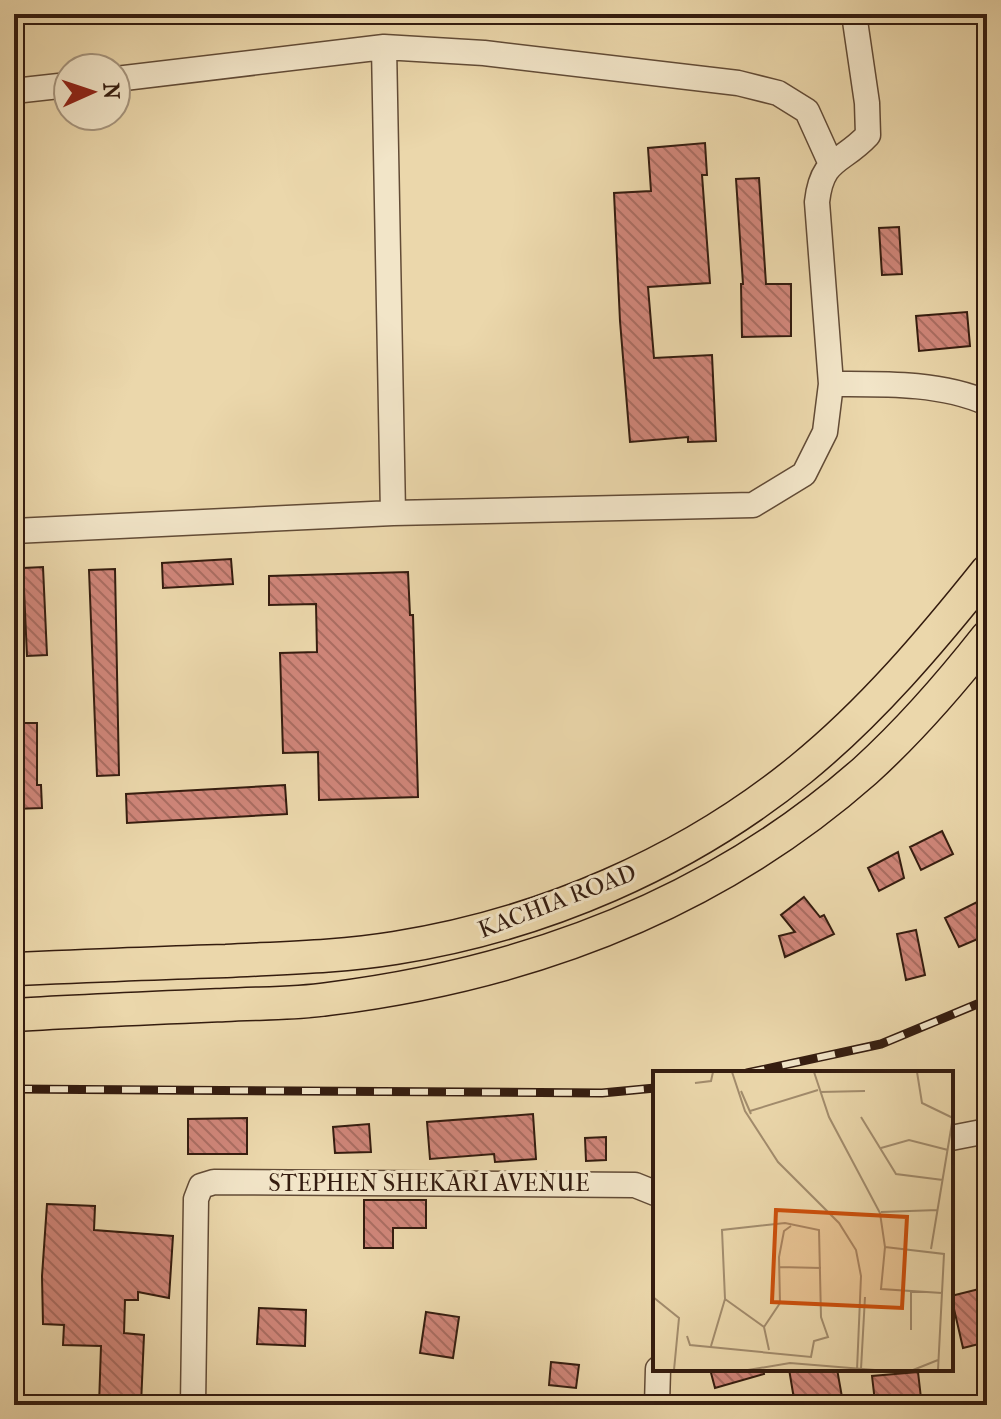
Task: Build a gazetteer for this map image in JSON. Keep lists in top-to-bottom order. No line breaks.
{"streets":{"main road":["KACHIA ROAD"],"street":["STEPHEN SHEKARI AVENUE"]},"north":"right"}
